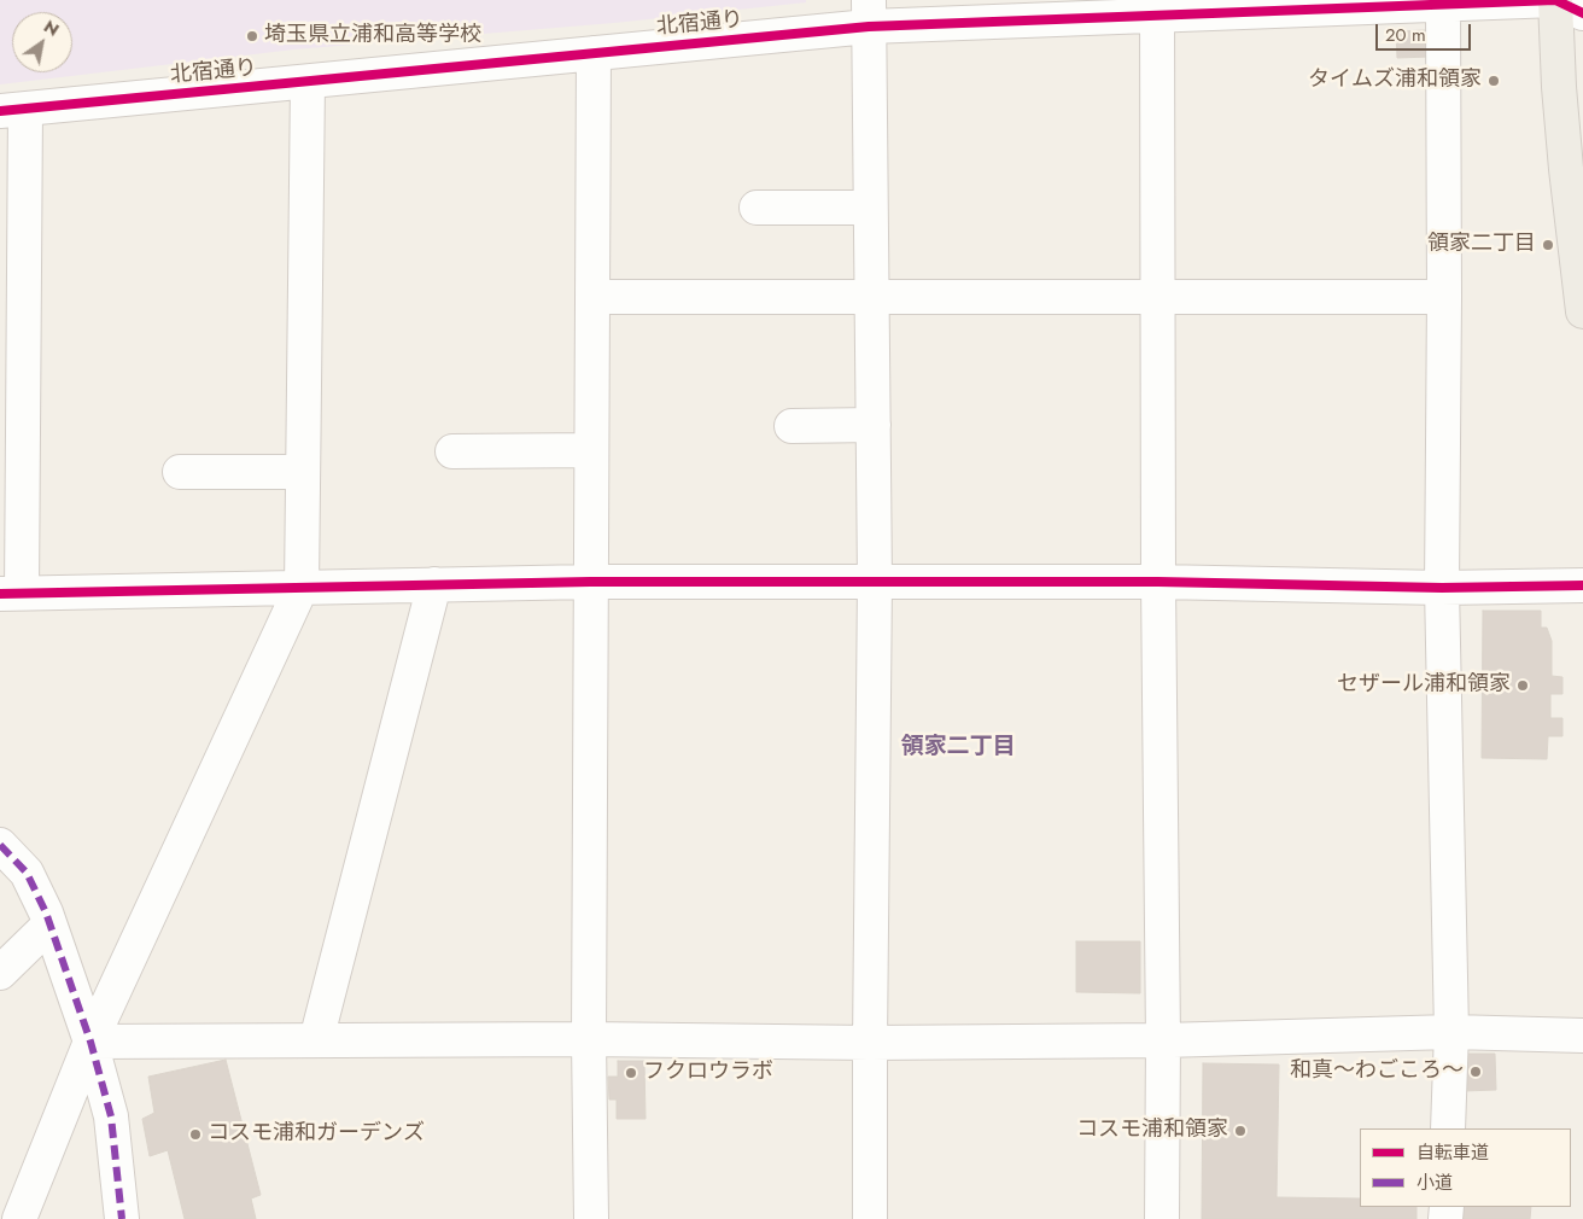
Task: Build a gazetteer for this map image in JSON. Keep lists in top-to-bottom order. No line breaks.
{"streets":{"street":["北宿通り"]},"districts":["領家二丁目"],"places":["埼玉県立浦和高等学校","タイムズ浦和領家","領家二丁目","セザール浦和領家","和真～わごころ～","フクロウラボ","コスモ浦和領家","コスモ浦和ガーデンズ"],"legend":["自転車道","小道"],"scale_bar":"20 m","north":"top right"}
